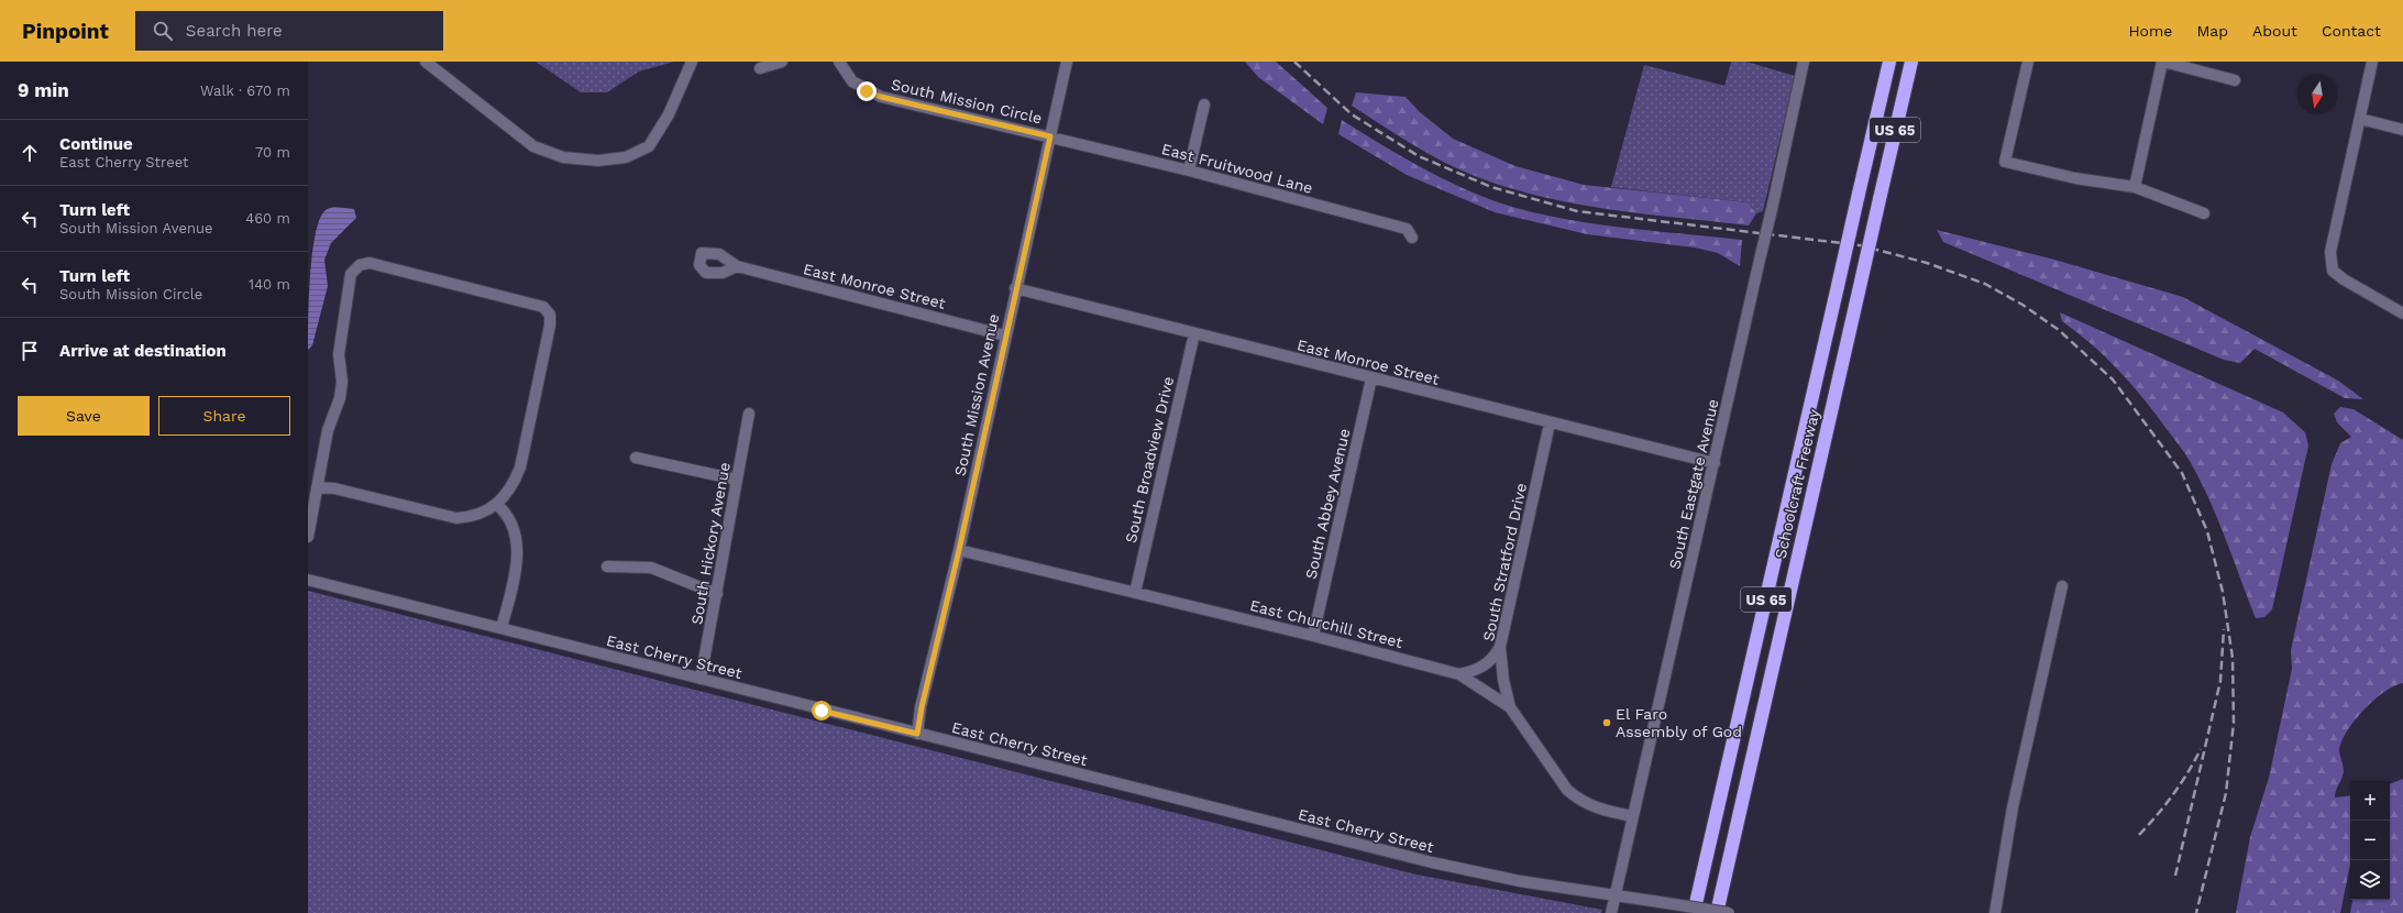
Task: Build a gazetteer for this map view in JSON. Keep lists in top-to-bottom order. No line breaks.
{"streets":{"highway":["US 65","Schoolcraft Freeway"],"street":["South Mission Circle","East Fruitwood Lane","East Monroe Street","South Mission Avenue","South Broadview Drive","South Eastgate Avenue","South Abbey Avenue","South Hickory Avenue","South Stratford Drive","East Churchill Street","East Cherry Street"]},"crossings":[["South Mission Circle","East Fruitwood Lane"],["South Mission Circle","South Mission Avenue"],["East Fruitwood Lane","South Mission Avenue"],["East Monroe Street","South Mission Avenue"],["East Monroe Street","South Broadview Drive"],["East Monroe Street","South Eastgate Avenue"],["East Monroe Street","South Abbey Avenue"],["East Monroe Street","South Stratford Drive"],["South Mission Avenue","East Churchill Street"],["South Mission Avenue","East Cherry Street"],["South Broadview Drive","East Churchill Street"],["South Eastgate Avenue","East Churchill Street"],["South Eastgate Avenue","East Cherry Street"],["South Abbey Avenue","East Churchill Street"],["South Hickory Avenue","East Cherry Street"],["South Stratford Drive","East Churchill Street"]],"places":["El Faro Assembly of God"],"north":"bottom","page":{"header":"Pinpoint","search":"Search here","nav":["Home","Map","About","Contact"],"heading":["9 min","Walk · 670 m"],"list":[["Continue","East Cherry Street","70 m"],["Turn left","South Mission Avenue","460 m"],["Turn left","South Mission Circle","140 m"],"Arrive at destination"],"buttons":["Save","Share"],"map_buttons":["+","−"]}}
